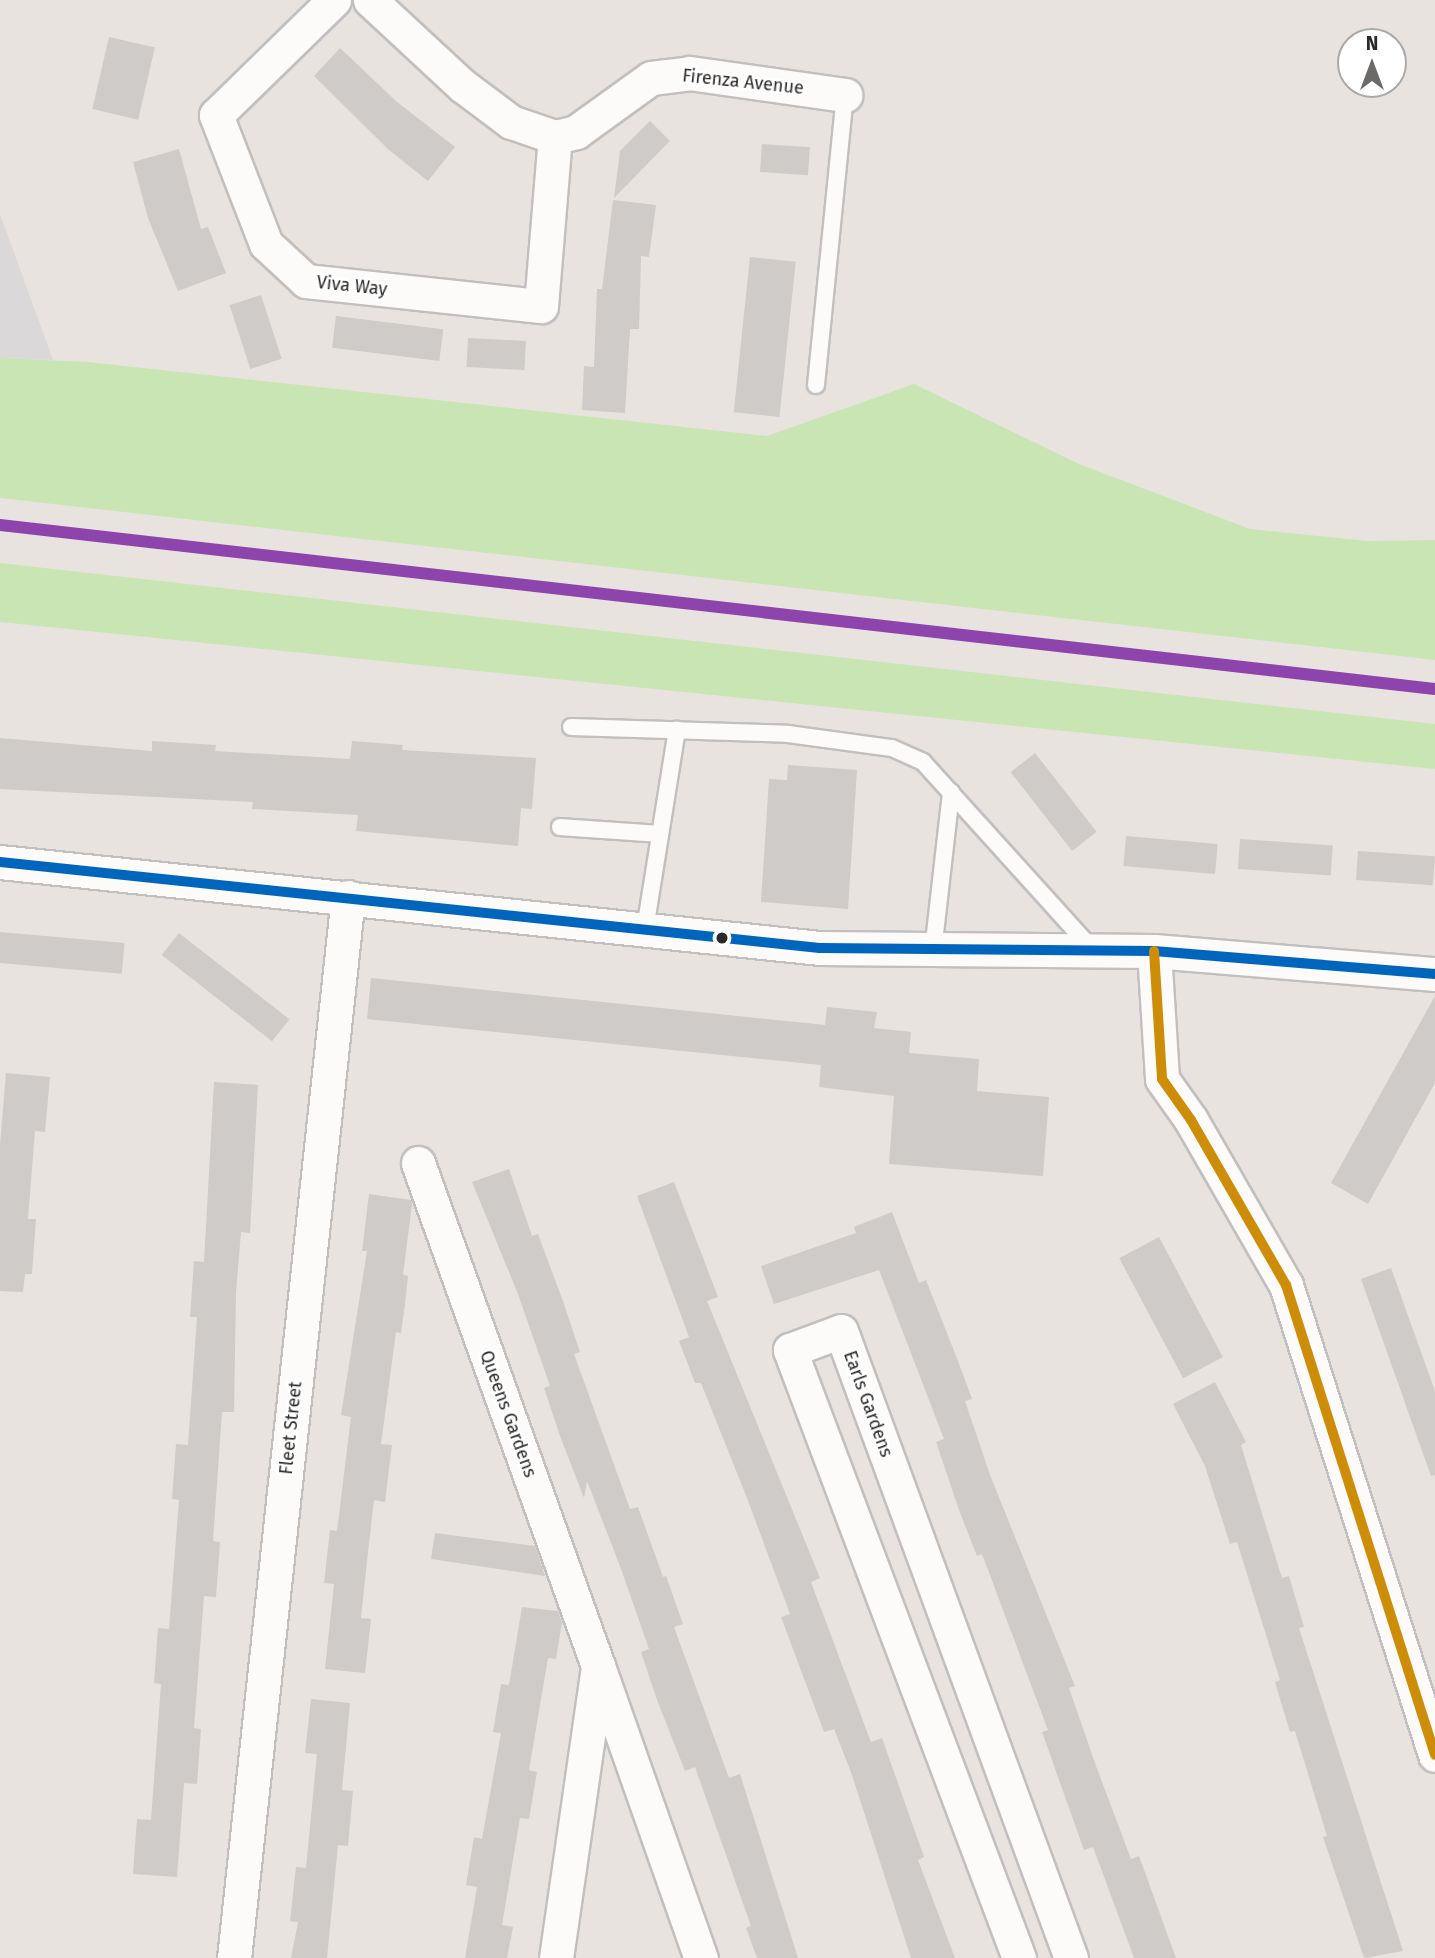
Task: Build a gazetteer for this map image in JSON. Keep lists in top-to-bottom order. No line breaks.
{"streets":{"street":["Firenza Avenue","Viva Way","Earls Gardens","Queens Gardens","Fleet Street"]},"crossings":[["Firenza Avenue","Viva Way"]],"north":"top"}
